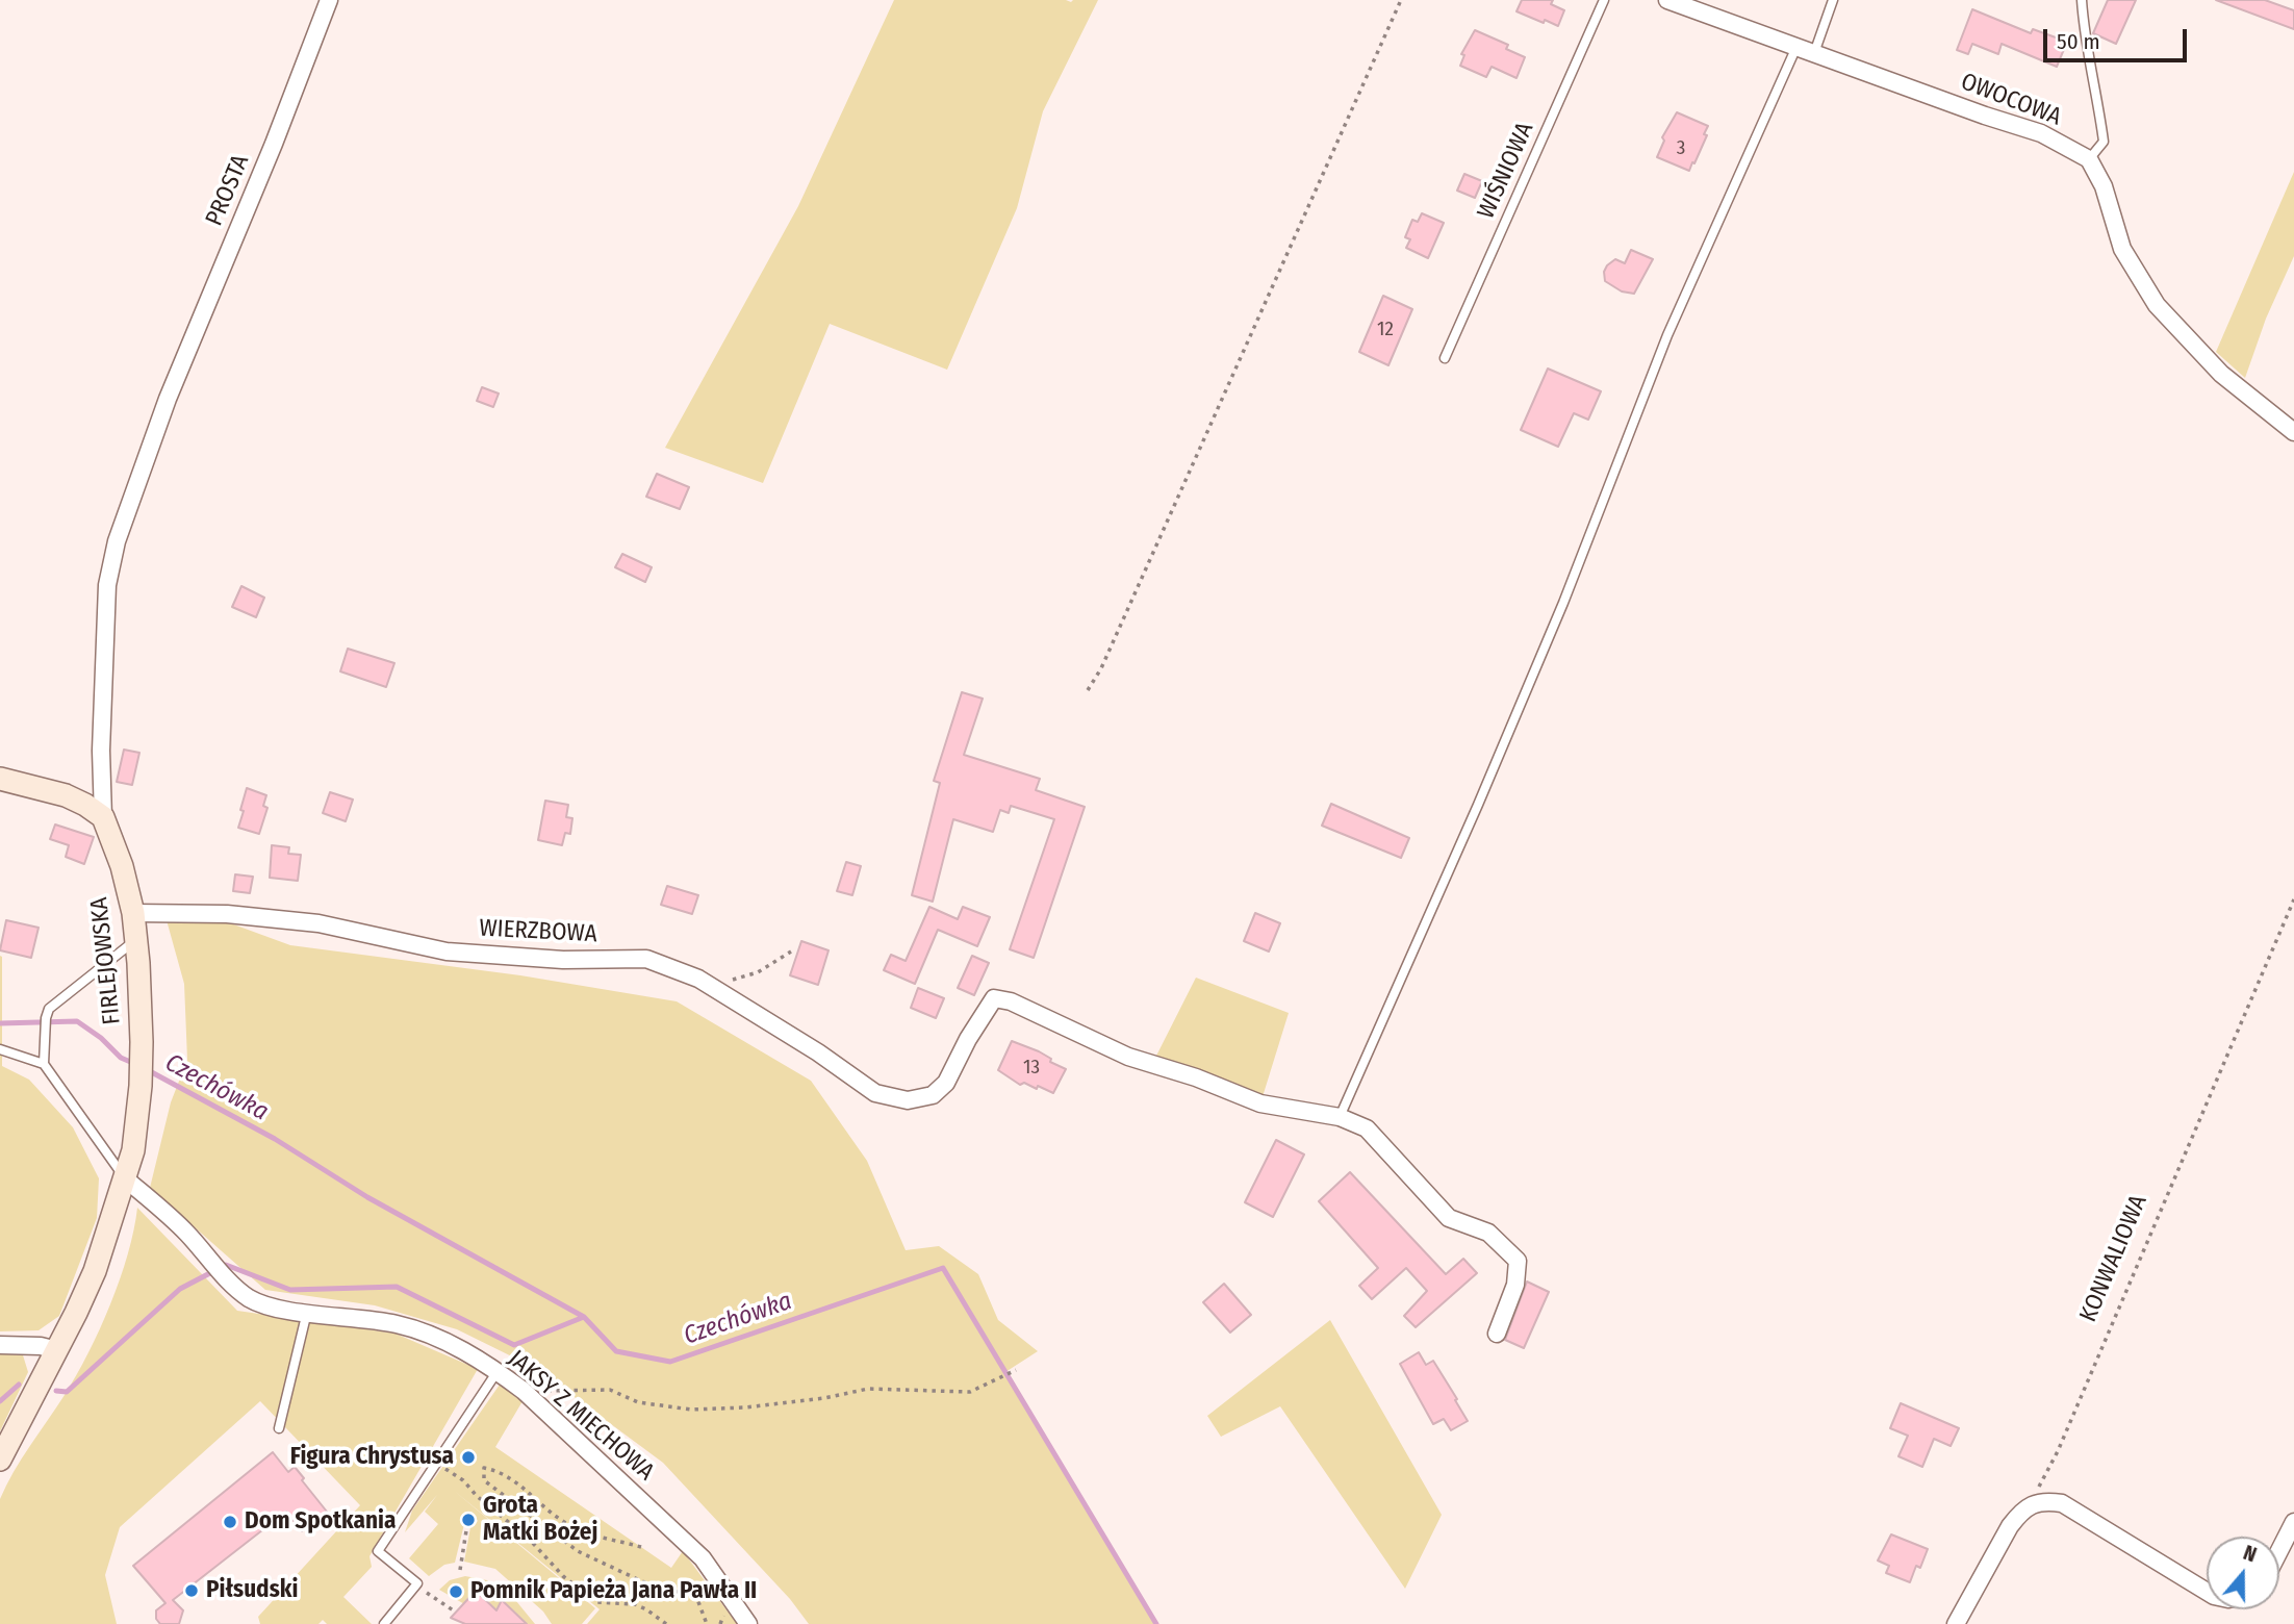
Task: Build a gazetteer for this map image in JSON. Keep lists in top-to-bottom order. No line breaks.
{"streets":{"street":["OWOCOWA","PROSTA","WIERZBOWA","FIRLEJOWSKA","JAKSY Z MIECHOWA"],"lane":["WIŚNIOWA"],"path":["KONWALIOWA"]},"crossings":[["PROSTA","FIRLEJOWSKA"],["WIERZBOWA","FIRLEJOWSKA"],["FIRLEJOWSKA","JAKSY Z MIECHOWA"]],"water":["Czechówka"],"places":["Figura Chrystusa","Grota Matki Bożej","Dom Spotkania","Piłsudski","Pomnik Papieża Jana Pawła II"],"house_numbers":["3","12","13"],"scale_bar":"50 m","north":"top"}
